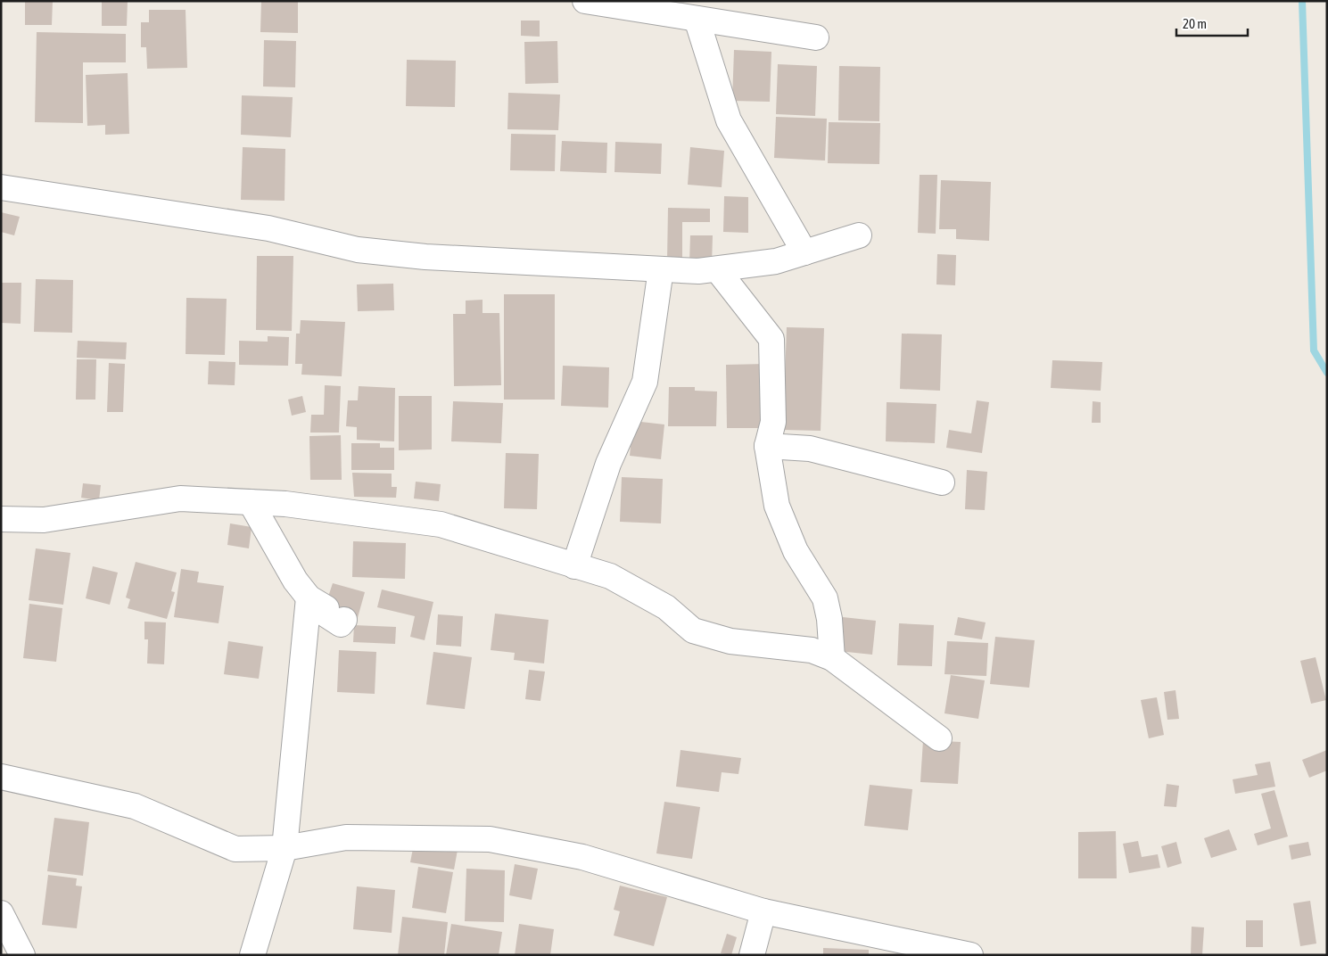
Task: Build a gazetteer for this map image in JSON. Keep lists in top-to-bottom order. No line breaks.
{"scale_bar":"20 m"}
